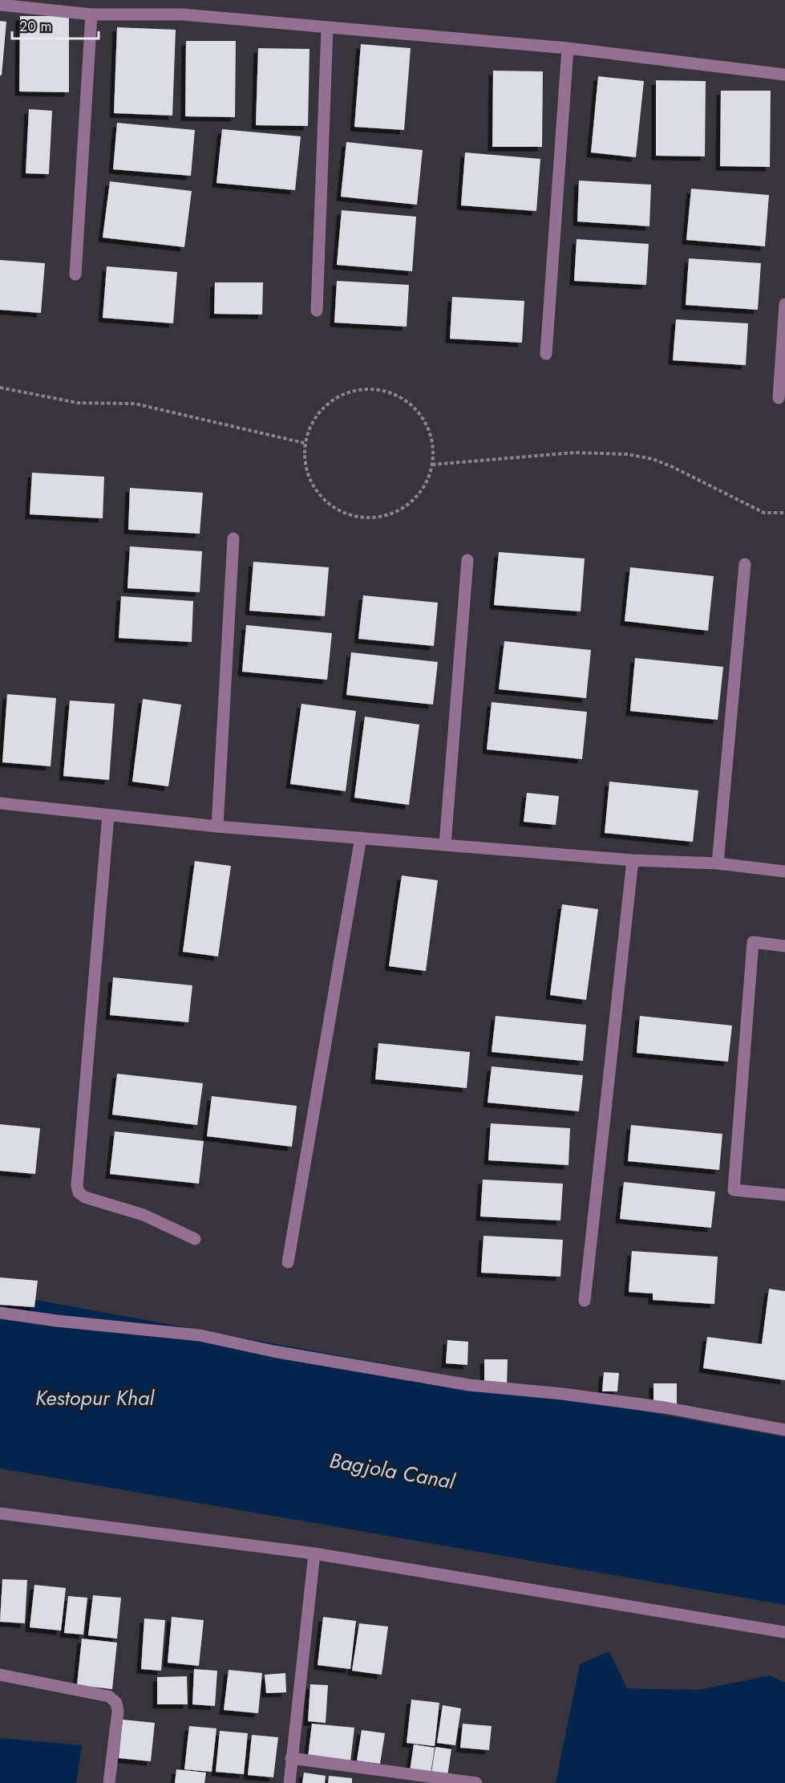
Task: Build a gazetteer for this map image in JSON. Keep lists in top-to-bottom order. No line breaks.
{"water":["Kestopur Khal","Bagjola Canal"],"scale_bar":"20 m"}
